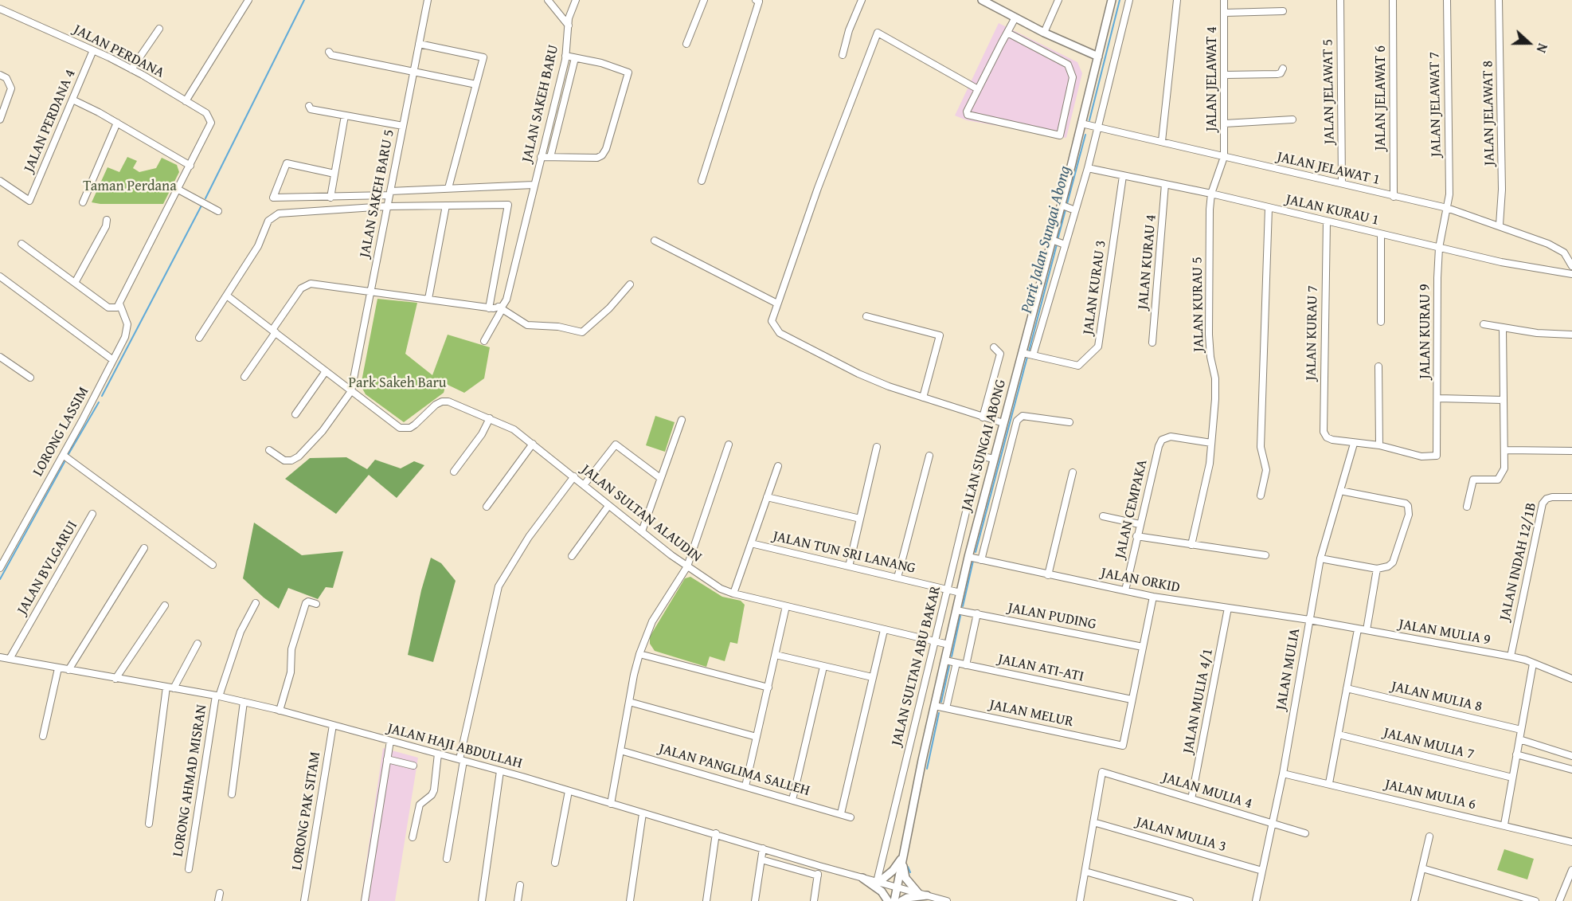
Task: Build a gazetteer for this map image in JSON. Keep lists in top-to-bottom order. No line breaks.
{"streets":{"street":["JALAN PERDANA","JALAN JELAWAT 4","JALAN JELAWAT 5","JALAN JELAWAT 6","JALAN SAKEH BARU","JALAN JELAWAT 7","JALAN JELAWAT 8","JALAN PERDANA 4","JALAN JELAWAT 1","JALAN SAKEH BARU 5","JALAN KURAU 1","JALAN KURAU 4","JALAN KURAU 3","JALAN KURAU 5","JALAN KURAU 9","JALAN KURAU 7","LORONG LASSIM","JALAN SUNGAI ABONG","JALAN CEMPAKA","JALAN SULTAN ALAUDIN","JALAN TUN SRI LANANG","JALAN INDAH 12/1B","JALAN BVLGARUI","JALAN ORKID","JALAN PUDING","JALAN MULIA 9","JALAN SULTAN ABU BAKAR","JALAN ATI-ATI","JALAN MULIA","JALAN MULIA 8","JALAN MULIA 4/1","JALAN MELUR","JALAN MULIA 7","JALAN HAJI ABDULLAH","JALAN PANGLIMA SALLEH","LORONG AHMAD MISRAN","JALAN MULIA 4","JALAN MULIA 6","LORONG PAK SITAM","JALAN MULIA 3"]},"crossings":[["JALAN PERDANA","JALAN PERDANA 4"],["JALAN JELAWAT 4","JALAN JELAWAT 1"],["JALAN JELAWAT 4","JALAN KURAU 1"],["JALAN JELAWAT 4","JALAN KURAU 5"],["JALAN JELAWAT 5","JALAN JELAWAT 1"],["JALAN JELAWAT 6","JALAN JELAWAT 1"],["JALAN SAKEH BARU","JALAN SAKEH BARU 5"],["JALAN JELAWAT 7","JALAN JELAWAT 1"],["JALAN JELAWAT 7","JALAN KURAU 9"],["JALAN JELAWAT 8","JALAN JELAWAT 1"],["JALAN JELAWAT 1","JALAN KURAU 9"],["JALAN JELAWAT 1","JALAN SUNGAI ABONG"],["JALAN SAKEH BARU 5","JALAN SULTAN ALAUDIN"],["JALAN KURAU 1","JALAN KURAU 4"],["JALAN KURAU 1","JALAN KURAU 3"],["JALAN KURAU 1","JALAN KURAU 5"],["JALAN KURAU 1","JALAN KURAU 9"],["JALAN KURAU 1","JALAN KURAU 7"],["JALAN KURAU 3","JALAN SUNGAI ABONG"],["JALAN KURAU 5","JALAN CEMPAKA"],["JALAN KURAU 7","JALAN MULIA"],["JALAN SUNGAI ABONG","JALAN SULTAN ALAUDIN"],["JALAN SUNGAI ABONG","JALAN TUN SRI LANANG"],["JALAN SUNGAI ABONG","JALAN ORKID"],["JALAN SUNGAI ABONG","JALAN PUDING"],["JALAN SUNGAI ABONG","JALAN SULTAN ABU BAKAR"],["JALAN SUNGAI ABONG","JALAN ATI-ATI"],["JALAN SUNGAI ABONG","JALAN MELUR"],["JALAN SUNGAI ABONG","JALAN HAJI ABDULLAH"],["JALAN CEMPAKA","JALAN ORKID"],["JALAN SULTAN ALAUDIN","JALAN SULTAN ABU BAKAR"],["JALAN TUN SRI LANANG","JALAN SULTAN ABU BAKAR"],["JALAN INDAH 12/1B","JALAN MULIA 9"],["JALAN BVLGARUI","JALAN HAJI ABDULLAH"],["JALAN ORKID","JALAN MULIA 9"],["JALAN ORKID","JALAN MULIA"],["JALAN ORKID","JALAN MULIA 4/1"],["JALAN MULIA 9","JALAN MULIA"],["JALAN SULTAN ABU BAKAR","JALAN HAJI ABDULLAH"],["JALAN ATI-ATI","JALAN MELUR"],["JALAN MULIA","JALAN MULIA 4"],["JALAN MULIA","JALAN MULIA 6"],["JALAN MULIA","JALAN MULIA 3"],["JALAN MULIA 4/1","JALAN MULIA 4"],["JALAN HAJI ABDULLAH","LORONG AHMAD MISRAN"],["JALAN HAJI ABDULLAH","LORONG PAK SITAM"],["JALAN MULIA 4","JALAN MULIA 3"]],"water":["Parit Jalan Sungai Abong"],"parks":["Taman Perdana","Park Sakeh Baru"],"north":"right"}
